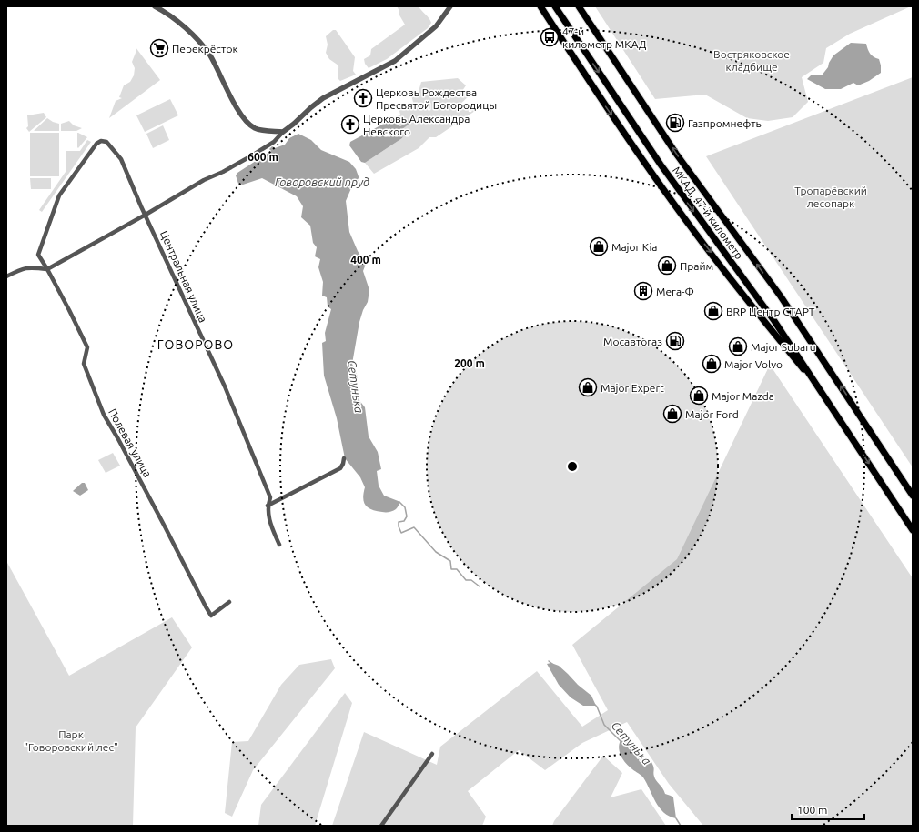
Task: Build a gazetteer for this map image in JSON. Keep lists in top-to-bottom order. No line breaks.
{"streets":{"main road":["МКАД, 47-й километр"],"street":["Центральная улица","Полевая улица"]},"crossings":[["Центральная улица","Полевая улица"]],"districts":["ГОВОРОВО"],"water":["Говоровский пруд","Сетунька"],"parks":["Востряковское кладбище","Тропарёвский лесопарк","Парк \"Говоровский лес\""],"places":{"bus stop":["47-й километр МКАД"],"supermarket":["Перекрёсток"],"church":["Церковь Рождества Пресвятой Богородицы","Церковь Александра Невского"],"fuel station":["Газпромнефть","Мосавтогаз"],"shop":["Major Kia","Прайм","BRP Центр СТАРТ","Major Subaru","Major Volvo","Major Expert","Major Mazda","Major Ford"],"building":["Мега-Ф"]},"scale_bar":"100 m","rings":["600 m","400 m","200 m"]}
